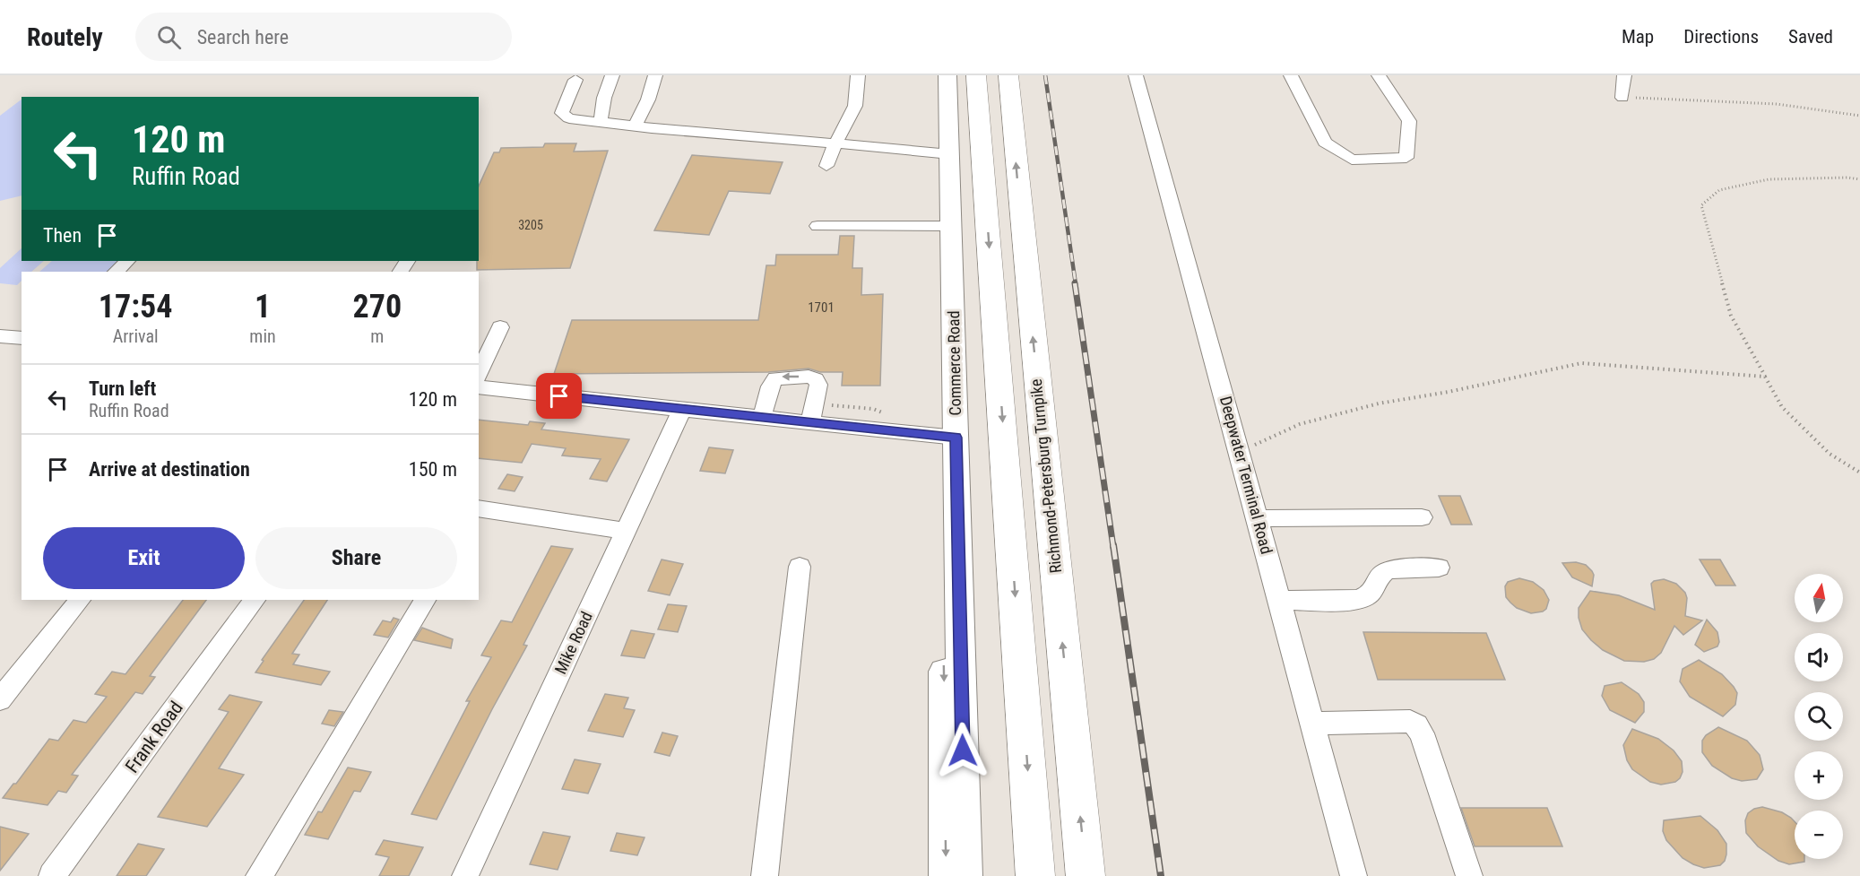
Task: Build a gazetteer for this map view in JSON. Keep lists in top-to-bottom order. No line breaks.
{"streets":{"highway":["Richmond-Petersburg Turnpike"],"main road":["Commerce Road"],"street":["Deepwater Terminal Road","Mike Road","Frank Road"]},"house_numbers":["3205","1701"],"north":"top","page":{"header":"Routely","search":"Search here","nav":["Map","Directions","Saved"],"turn":["120 m","Ruffin Road"],"then":"Then","eta":["17:54","Arrival","1","min","270","m"],"list":[{"name":"Turn left","note":"Ruffin Road","value":"120 m"},{"name":"Arrive at destination","value":"150 m"}],"buttons":["Exit","Share"],"map_buttons":["+","−"]}}
